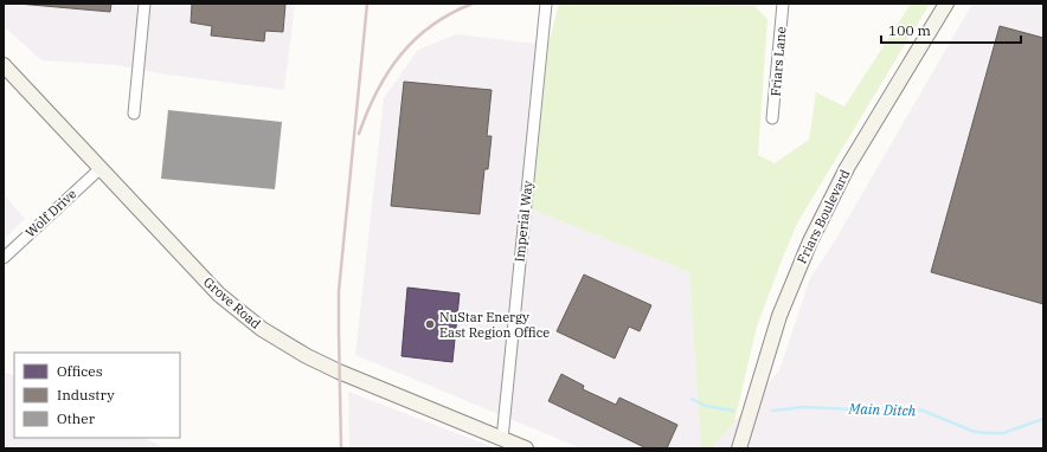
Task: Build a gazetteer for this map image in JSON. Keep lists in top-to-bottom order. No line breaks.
{"streets":{"main road":["Friars Boulevard","Grove Road"],"street":["Friars Lane","Wolf Drive","Imperial Way"]},"crossings":[["Wolf Drive","Grove Road"],["Imperial Way","Grove Road"]],"water":["Main Ditch"],"places":["NuStar Energy East Region Office"],"legend":["Offices","Industry","Other"],"scale_bar":"100 m"}
